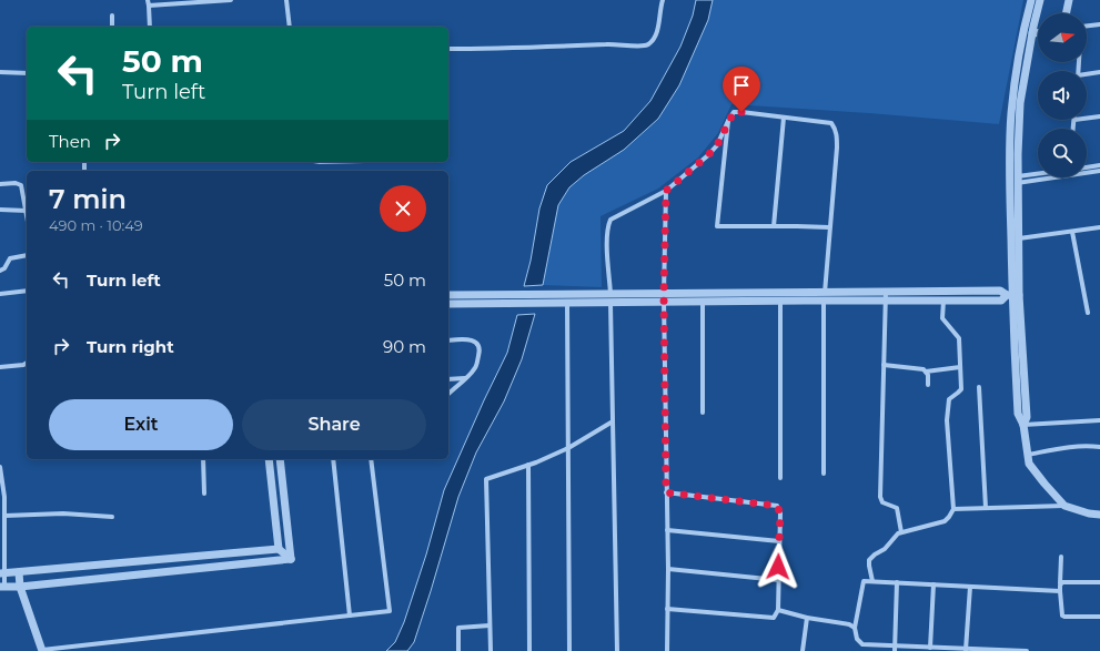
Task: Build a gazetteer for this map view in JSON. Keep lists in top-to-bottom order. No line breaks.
{"north":"right","page":{"turn":["50 m","Turn left"],"then":"Then","heading":["7 min","490 m · 10:49"],"list":[{"name":"Turn left","value":"50 m"},{"name":"Turn right","value":"90 m"}],"buttons":["Exit","Share"]}}
